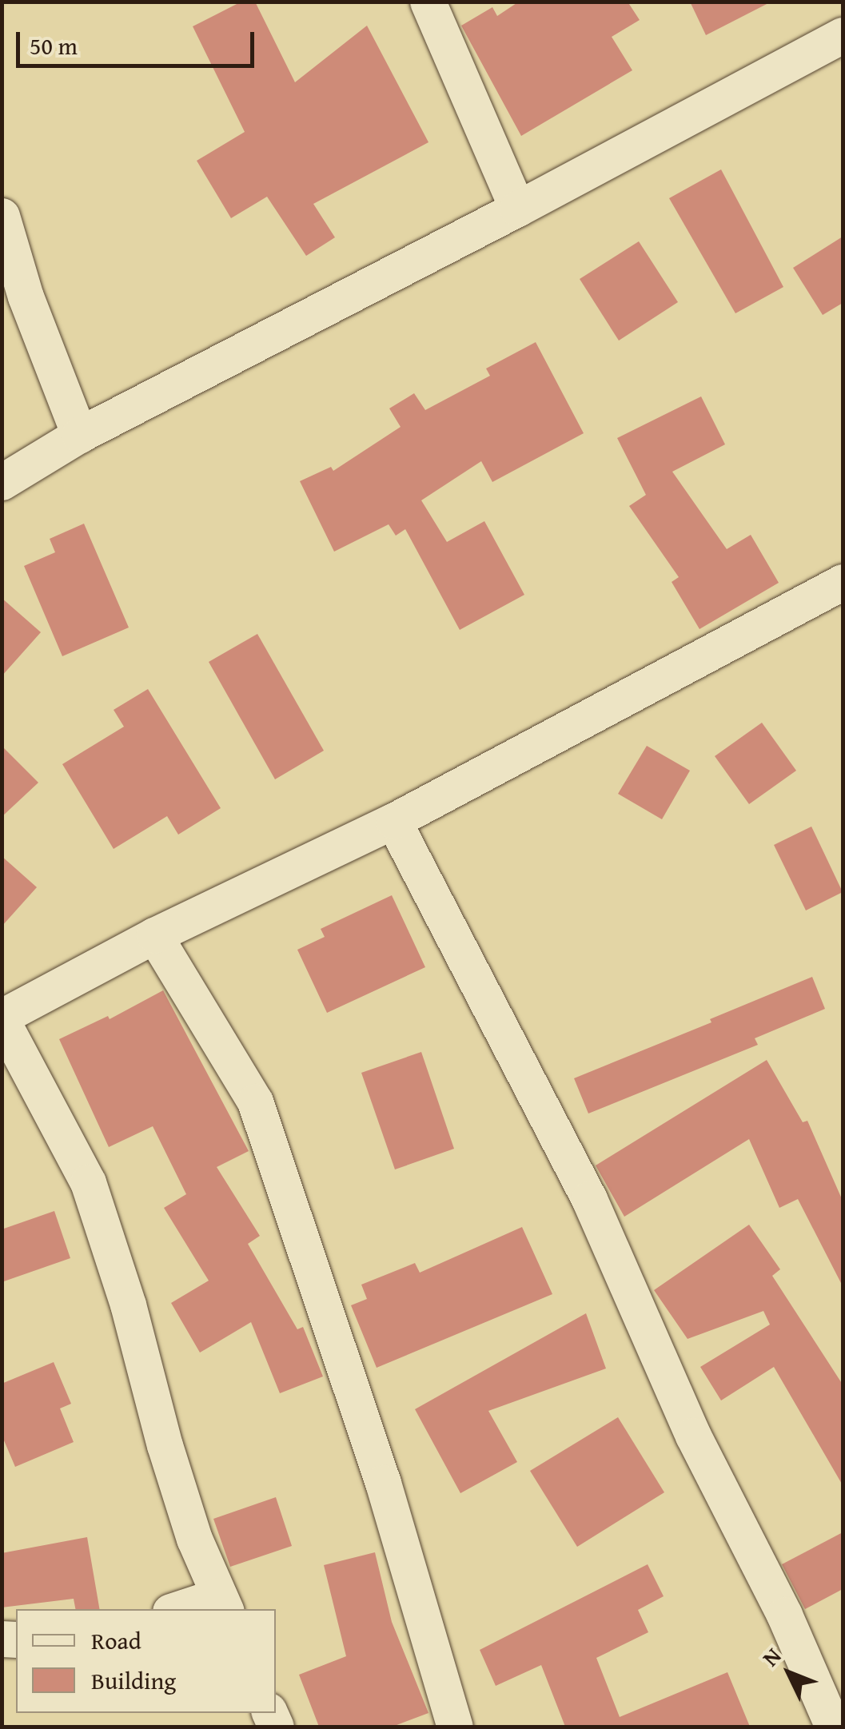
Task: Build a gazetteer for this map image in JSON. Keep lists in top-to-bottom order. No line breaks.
{"legend":["Road","Building"],"scale_bar":"50 m","north":"top left"}
